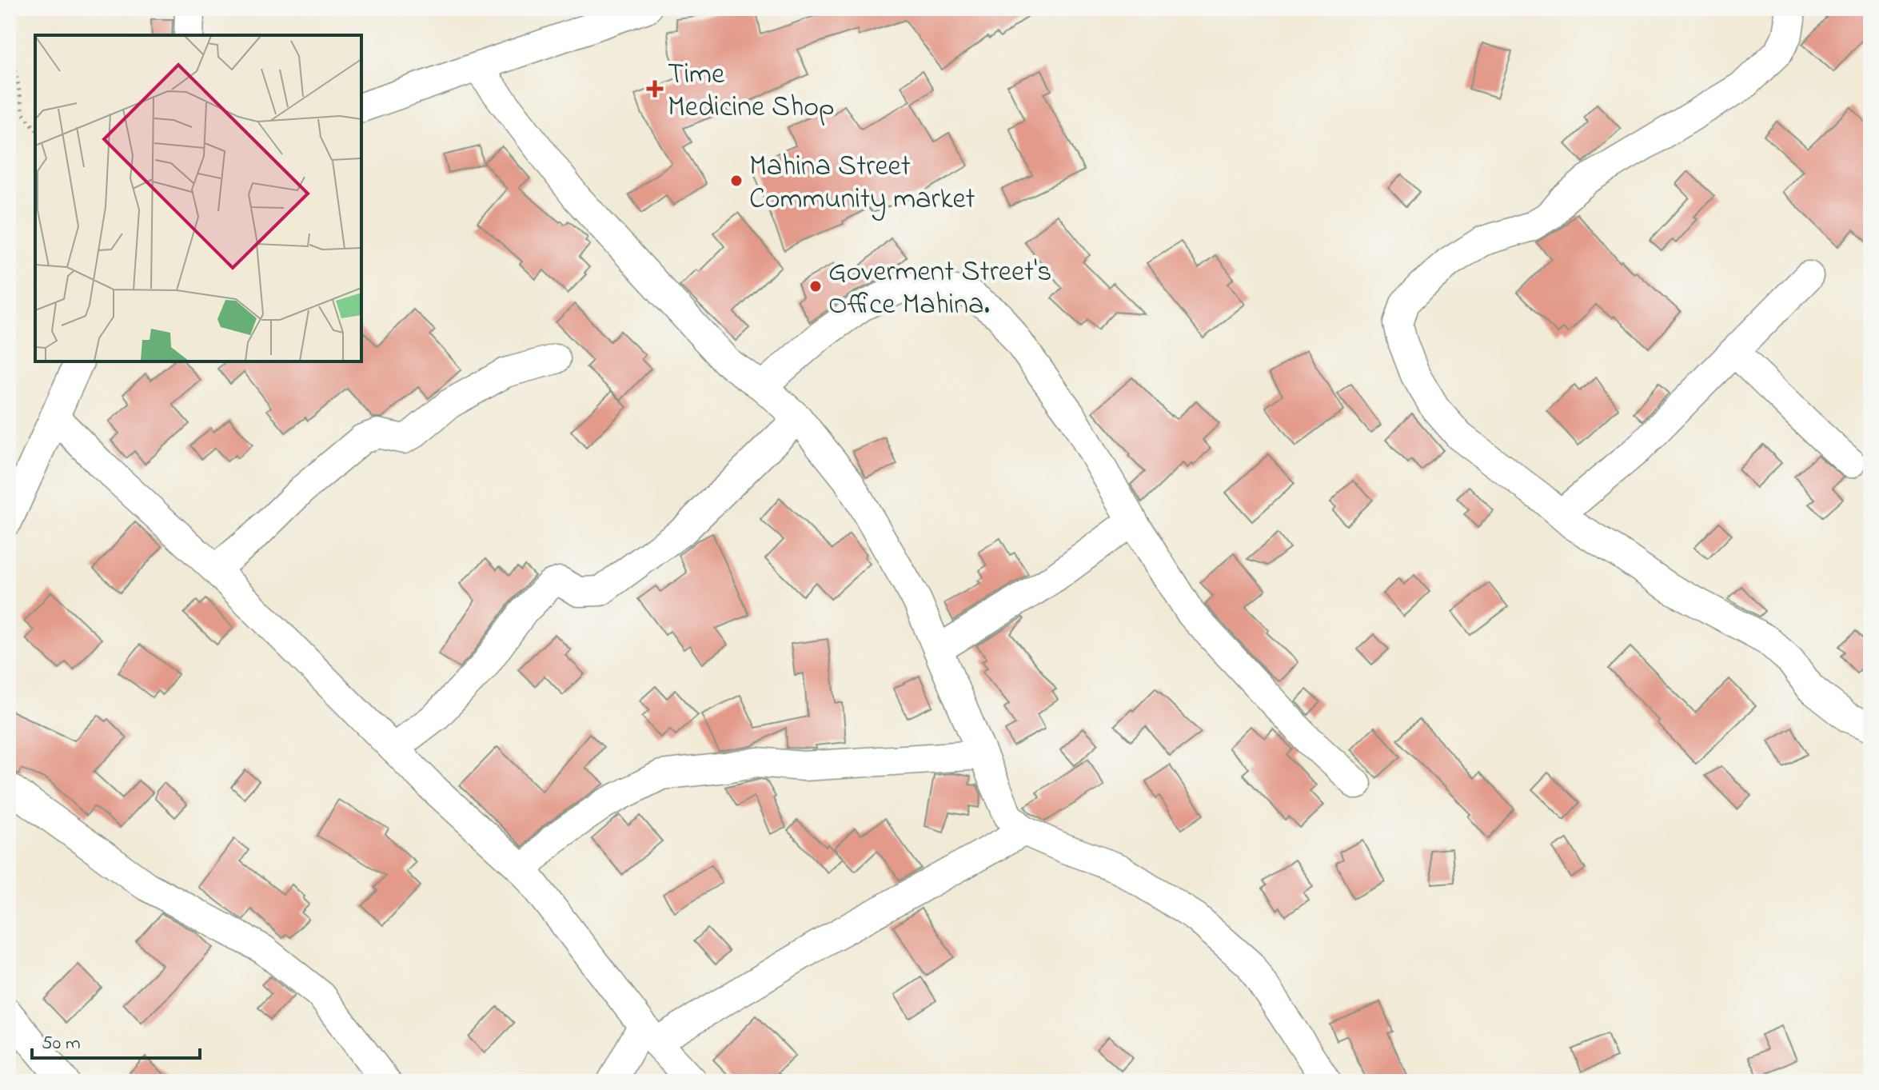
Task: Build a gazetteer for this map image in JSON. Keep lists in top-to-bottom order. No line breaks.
{"places":{"health":["Time Medicine Shop"],"other":["Mahina Street Community market","Goverment Street's Office Mahina."]},"scale_bar":"50 m"}
